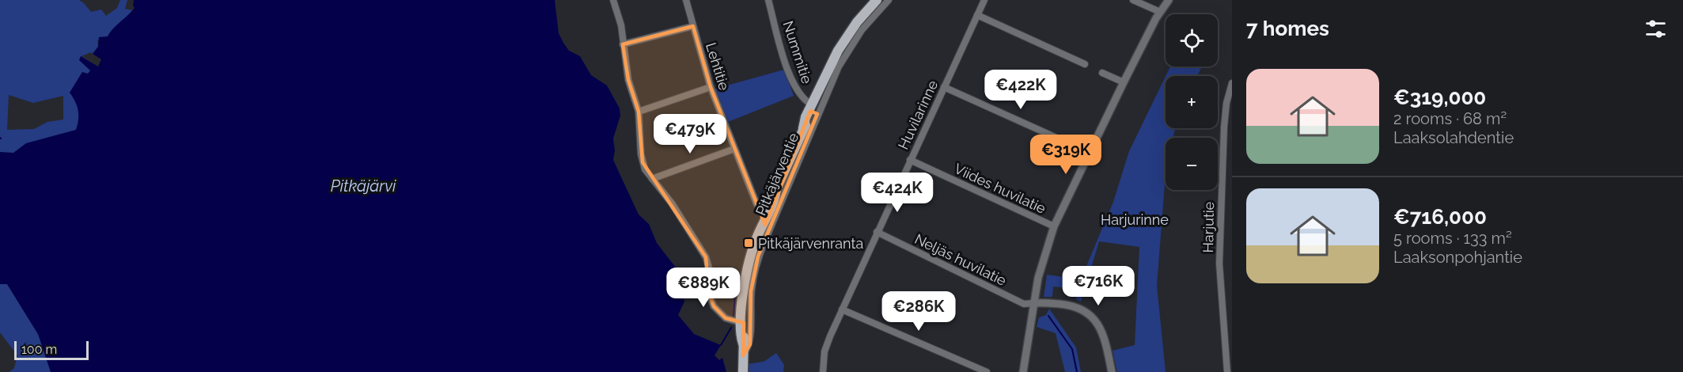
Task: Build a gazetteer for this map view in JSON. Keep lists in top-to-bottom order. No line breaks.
{"streets":{"main road":["Pitkäjärventie"],"street":["Nummitie","Lehtitie","Huvilarinne","Viides huvilatie","Harjutie","Neljäs huvilatie"]},"crossings":[["Nummitie","Pitkäjärventie"],["Lehtitie","Pitkäjärventie"],["Huvilarinne","Viides huvilatie"],["Huvilarinne","Neljäs huvilatie"]],"water":["Pitkäjärvi"],"parks":["Harjurinne"],"places":{"transit":["Pitkäjärvenranta"]},"scale_bar":"100 m","page":{"heading":"7 homes","map_buttons":["+","−"],"list":[{"name":"€319,000","note":"2 rooms · 68 m² · Laaksolahdentie"},{"name":"€716,000","note":"5 rooms · 133 m² · Laaksonpohjantie"}],"price":["€422K","€479K","€319K","€424K","€716K","€889K","€286K"],"scale":"100 m"}}
